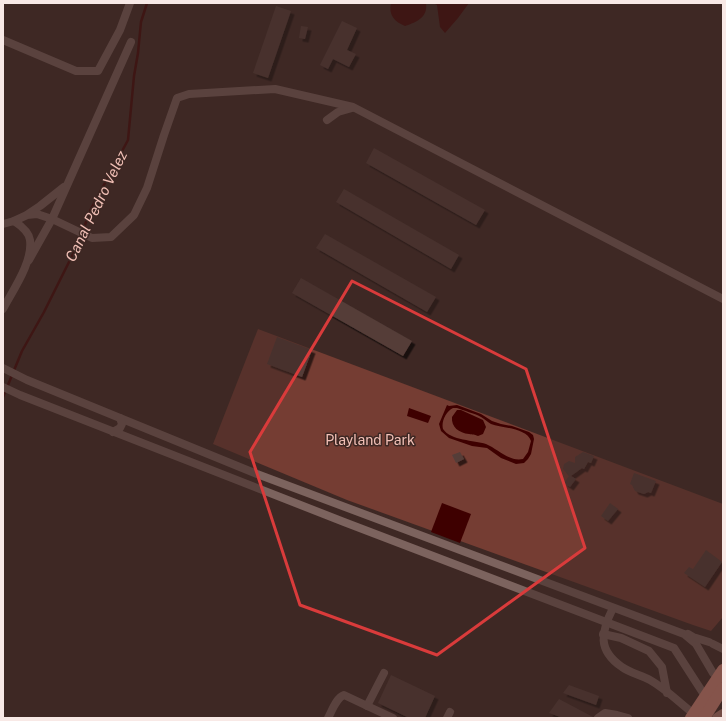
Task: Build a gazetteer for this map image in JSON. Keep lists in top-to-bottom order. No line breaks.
{"water":["Canal Pedro Velez"],"parks":["Playland Park"]}
